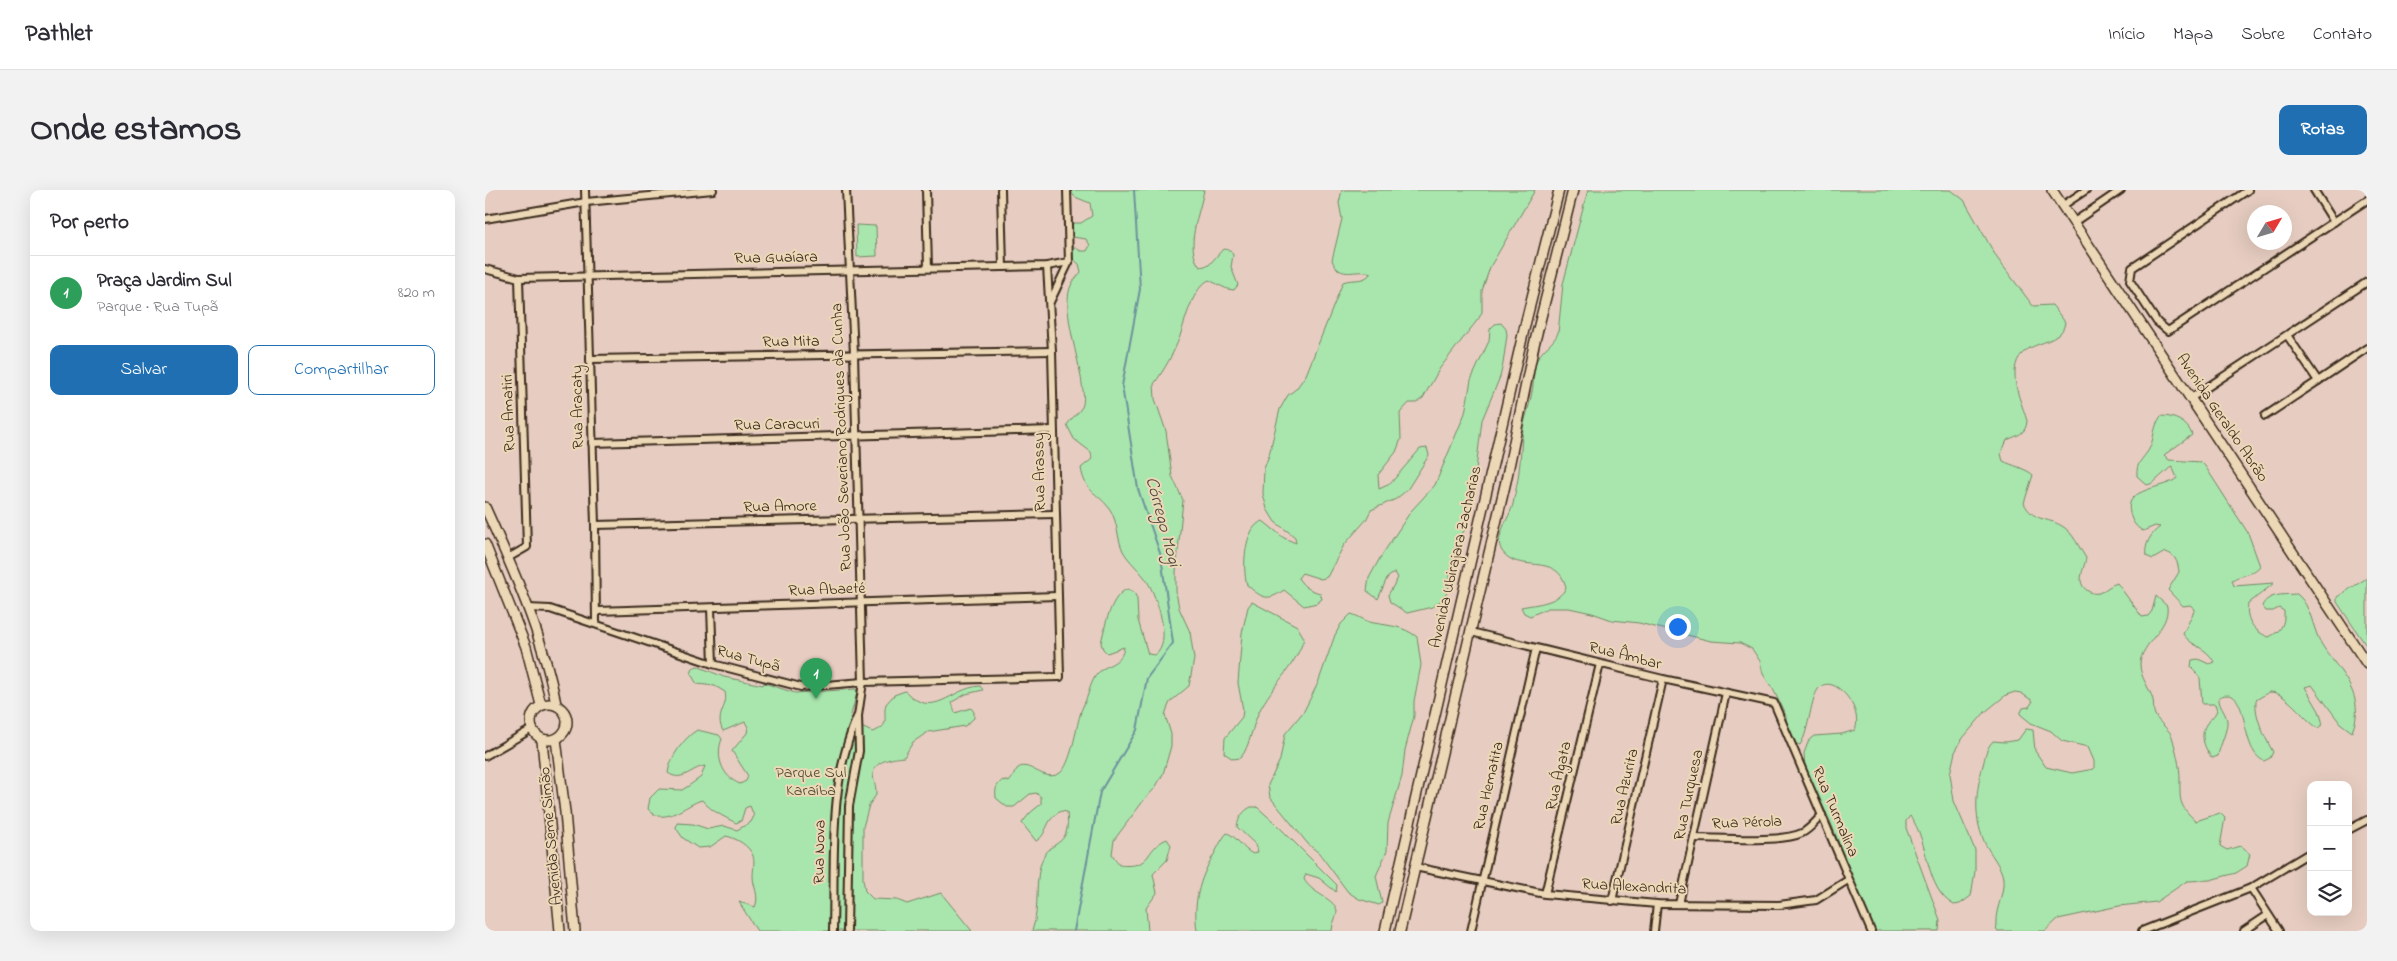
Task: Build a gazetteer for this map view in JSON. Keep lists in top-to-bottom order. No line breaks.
{"streets":{"main road":["Avenida Geraldo Abrão","Avenida Ubirajara Zacharias","Avenida Seme Simão"],"street":["Rua Guaíara","Rua Mita","Rua Aracaty","Rua Amatiri","Rua Caracuri","Rua João Severiano Rodrigues da Cunha","Rua Arassy","Rua Amore","Rua Abaeté","Rua Âmbar","Rua Tupã","Rua Ágata","Rua Hematita","Rua Azurita","Rua Turquesa","Rua Turmalina","Rua Pérola","Rua Nova","Rua Alexandrita"]},"crossings":[["Rua Guaíara","Rua Aracaty"],["Rua Guaíara","Rua Amatiri"],["Rua Guaíara","Rua João Severiano Rodrigues da Cunha"],["Rua Guaíara","Rua Arassy"],["Rua Mita","Rua Aracaty"],["Rua Mita","Rua João Severiano Rodrigues da Cunha"],["Rua Mita","Rua Arassy"],["Rua Aracaty","Rua Caracuri"],["Rua Aracaty","Rua Amore"],["Rua Aracaty","Rua Abaeté"],["Rua Aracaty","Rua Tupã"],["Rua Caracuri","Rua João Severiano Rodrigues da Cunha"],["Rua Caracuri","Rua Arassy"],["Rua João Severiano Rodrigues da Cunha","Rua Amore"],["Rua João Severiano Rodrigues da Cunha","Rua Abaeté"],["Rua João Severiano Rodrigues da Cunha","Rua Tupã"],["Rua João Severiano Rodrigues da Cunha","Rua Nova"],["Rua Arassy","Rua Amore"],["Rua Arassy","Rua Abaeté"],["Rua Arassy","Rua Tupã"],["Avenida Ubirajara Zacharias","Rua Âmbar"],["Avenida Ubirajara Zacharias","Rua Alexandrita"],["Rua Âmbar","Rua Ágata"],["Rua Âmbar","Rua Hematita"],["Rua Âmbar","Rua Azurita"],["Rua Âmbar","Rua Turquesa"],["Rua Âmbar","Rua Turmalina"],["Rua Tupã","Rua Nova"],["Rua Ágata","Rua Alexandrita"],["Rua Hematita","Rua Alexandrita"],["Rua Azurita","Rua Alexandrita"],["Rua Turquesa","Rua Pérola"],["Rua Turquesa","Rua Alexandrita"],["Rua Turmalina","Rua Pérola"],["Rua Turmalina","Rua Alexandrita"]],"water":["Córrego Mogi"],"parks":["Parque Sul Karaíba"],"north":"top right","page":{"header":"Pathlet","nav":["Início","Mapa","Sobre","Contato"],"title":"Onde estamos","buttons":["Rotas",["Salvar","Compartilhar"]],"heading":"Por perto","list":[{"mark":"1","name":"Praça Jardim Sul","note":"Parque · Rua Tupã","value":"820 m"}],"pins":"1","map_buttons":["+","−"]}}
